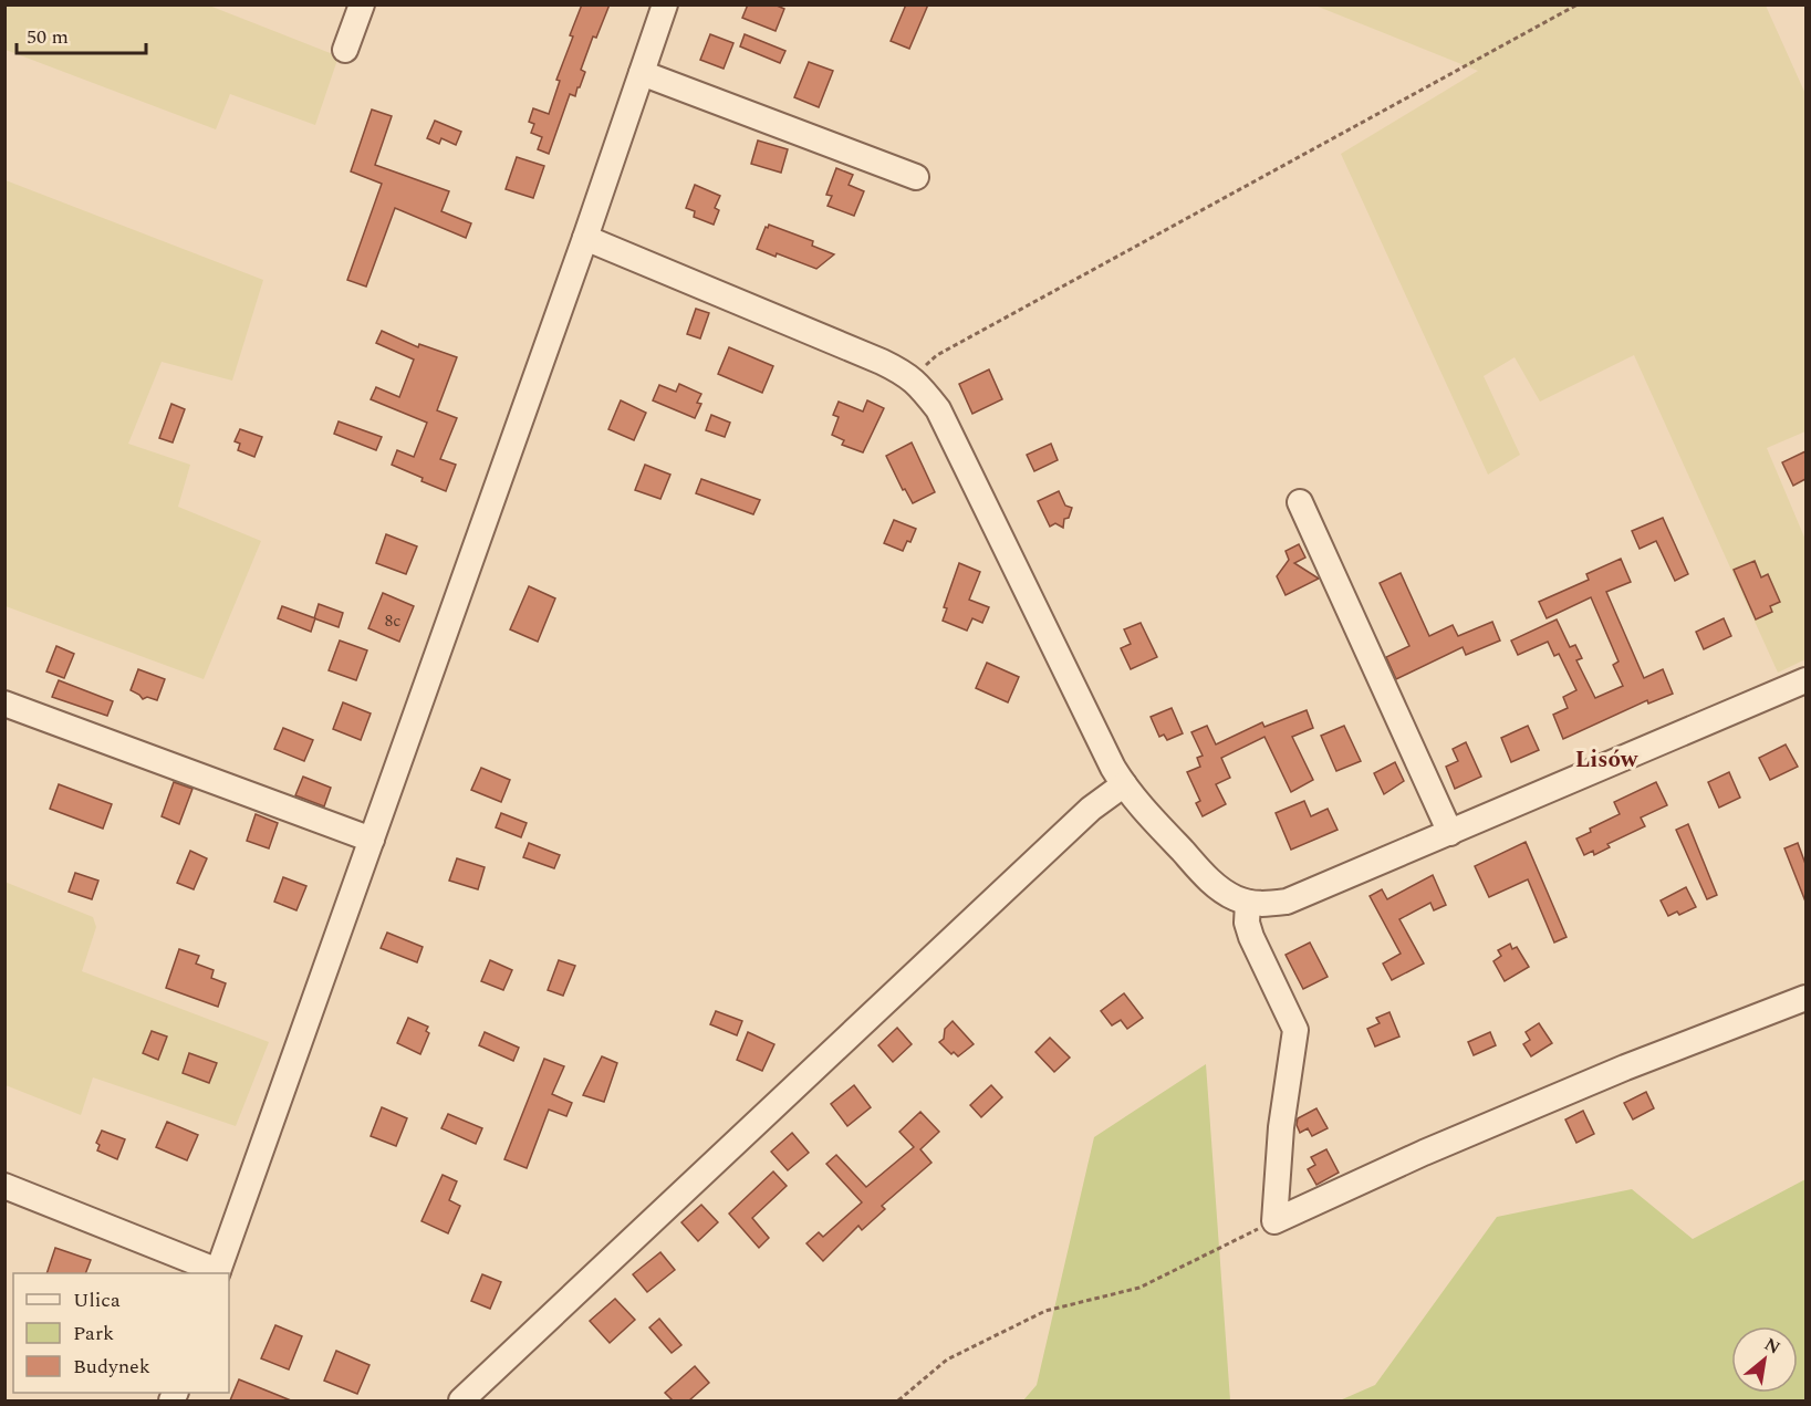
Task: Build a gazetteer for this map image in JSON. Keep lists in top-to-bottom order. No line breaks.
{"districts":["Lisów"],"house_numbers":["8c"],"legend":["Ulica","Park","Budynek"],"scale_bar":"50 m","north":"top right"}
